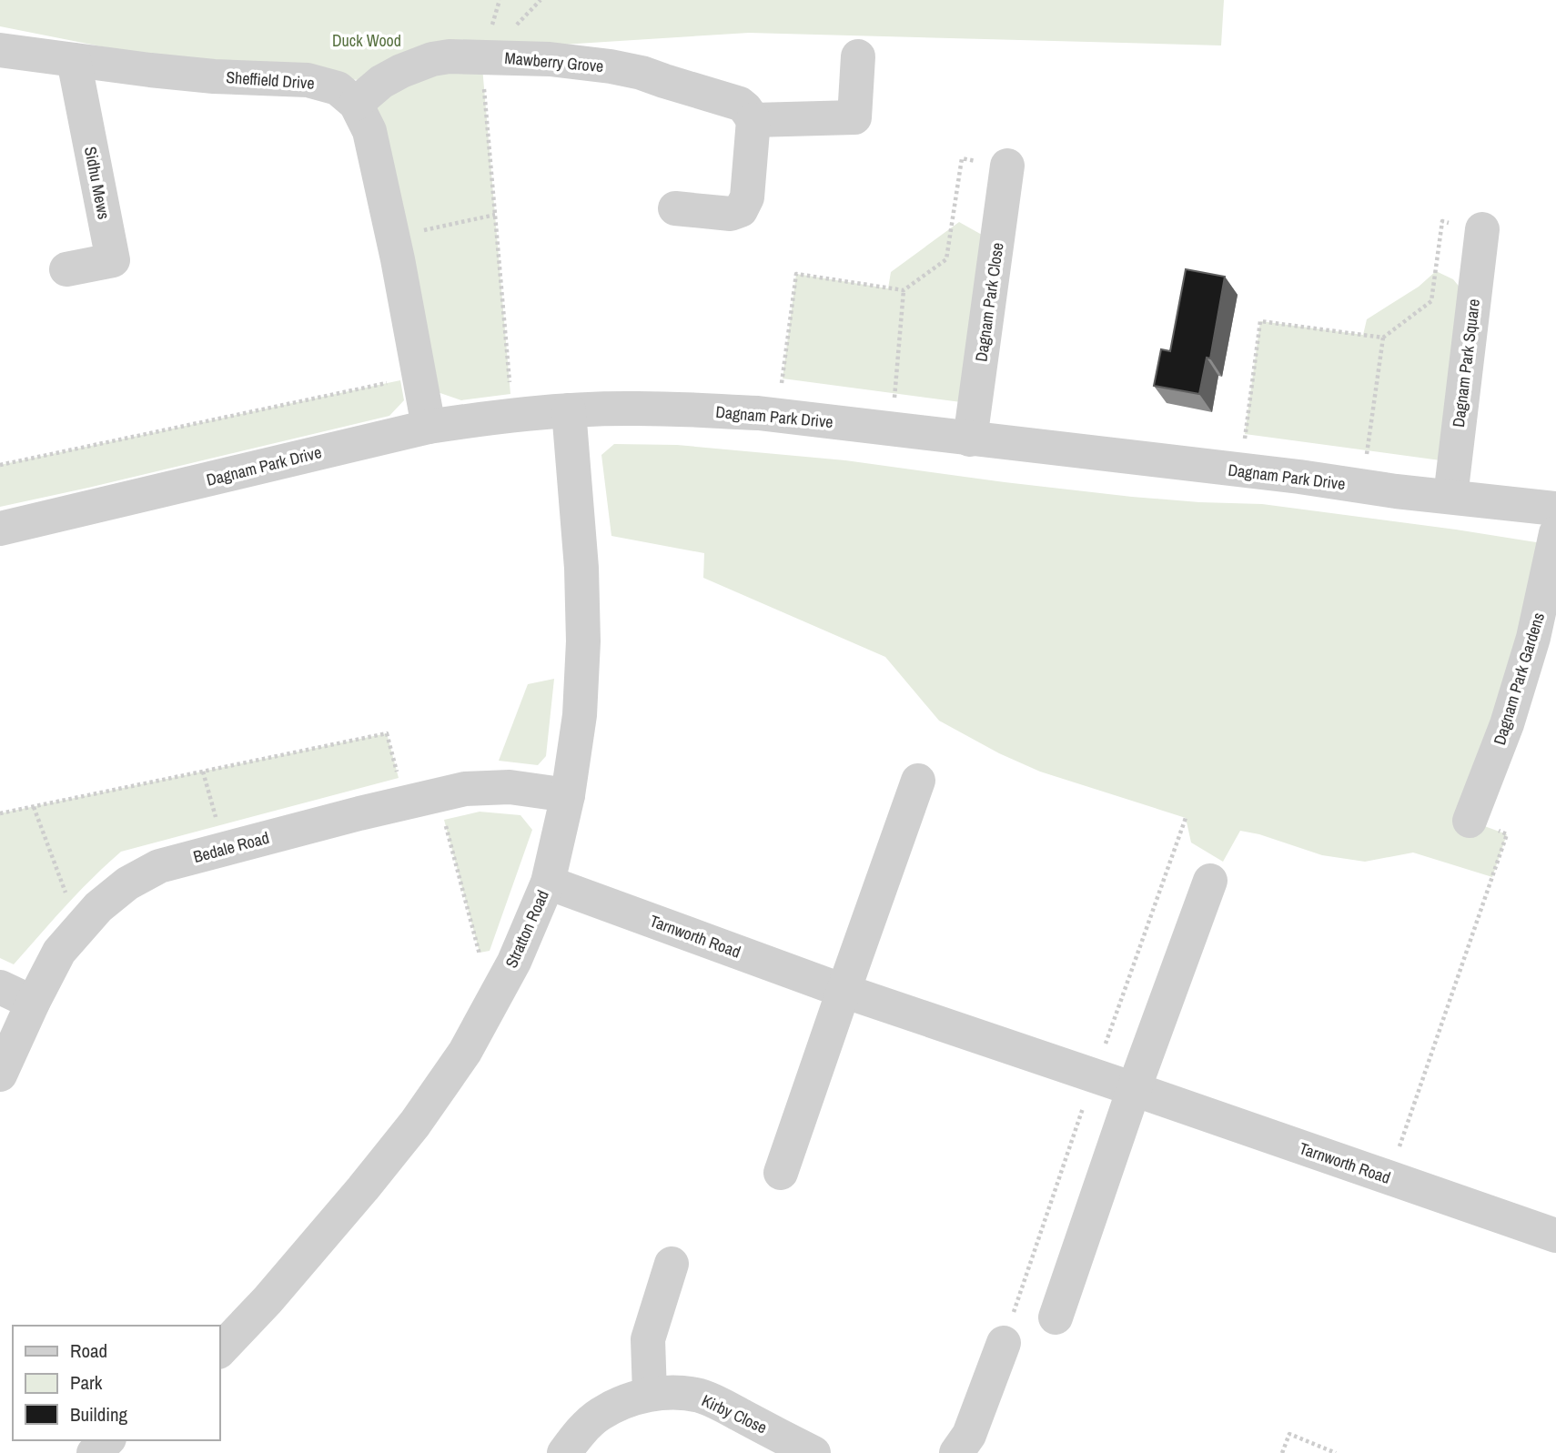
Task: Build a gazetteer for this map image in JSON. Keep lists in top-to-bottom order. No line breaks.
{"streets":{"street":["Mawberry Grove","Sheffield Drive","Sidhu Mews","Dagnam Park Close","Dagnam Park Square","Dagnam Park Drive","Dagnam Park Gardens","Bedale Road","Stratton Road","Tarnworth Road","Kirby Close"]},"crossings":[["Mawberry Grove","Sheffield Drive"],["Sheffield Drive","Sidhu Mews"],["Sheffield Drive","Dagnam Park Drive"],["Dagnam Park Close","Dagnam Park Drive"],["Dagnam Park Square","Dagnam Park Drive"],["Dagnam Park Drive","Stratton Road"],["Bedale Road","Stratton Road"],["Stratton Road","Tarnworth Road"]],"parks":["Duck Wood"],"legend":["Road","Park","Building"]}
